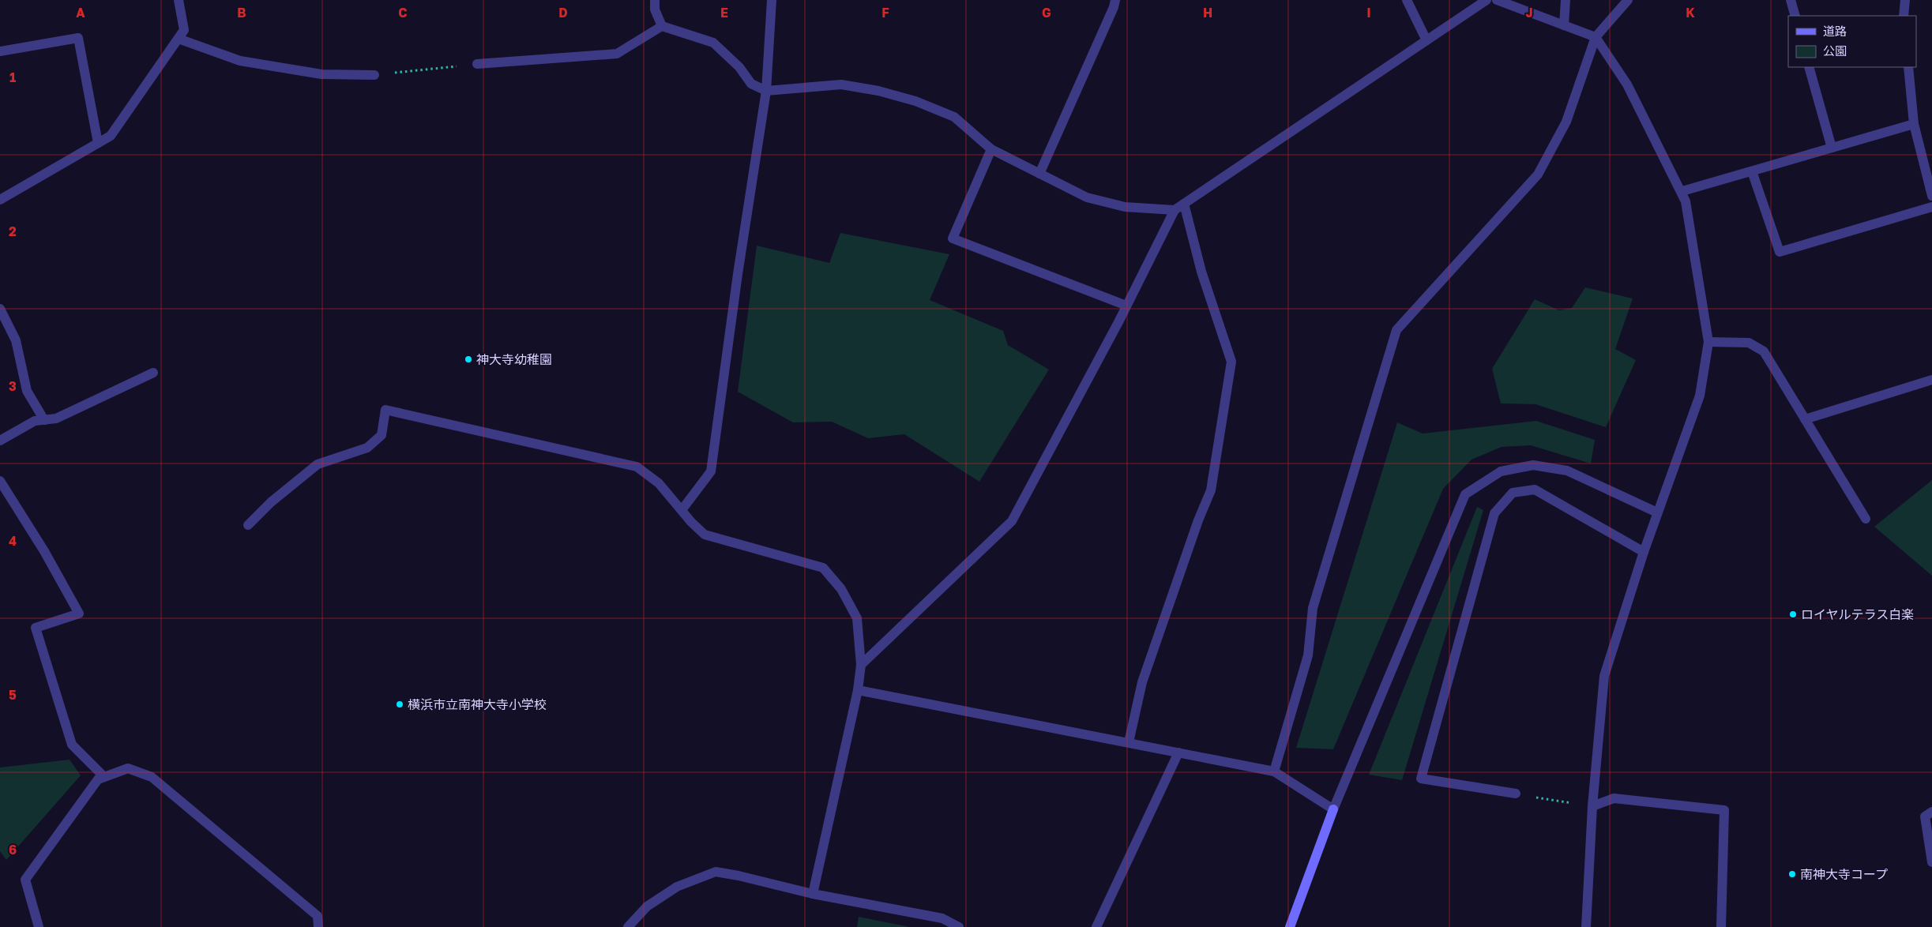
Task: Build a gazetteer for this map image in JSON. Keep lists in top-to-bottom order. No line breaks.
{"places":["神大寺幼稚園","ロイヤルテラス白楽","横浜市立南神大寺小学校","南神大寺コープ"],"legend":["道路","公園"],"grid":{"columns":["A","B","C","D","E","F","G","H","I","J","K"],"rows":["1","2","3","4","5","6"]}}
